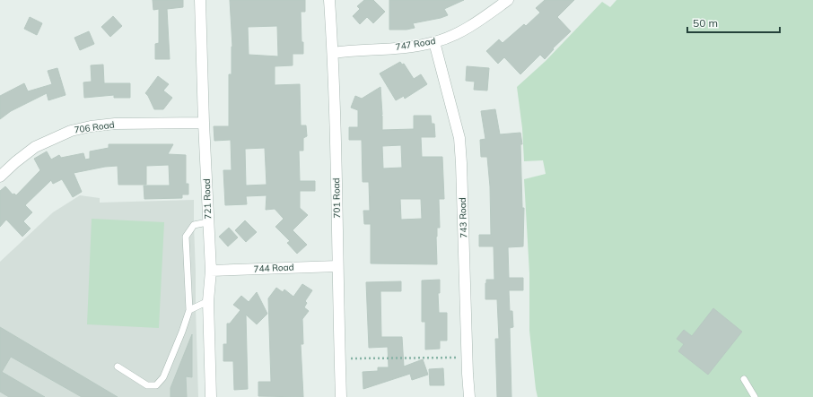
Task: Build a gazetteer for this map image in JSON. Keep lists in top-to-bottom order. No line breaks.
{"streets":{"street":["747 Road","706 Road","701 Road","721 Road","743 Road","744 Road"]},"crossings":[["747 Road","701 Road"],["747 Road","743 Road"],["706 Road","721 Road"],["701 Road","744 Road"],["721 Road","744 Road"]],"scale_bar":"50 m"}
